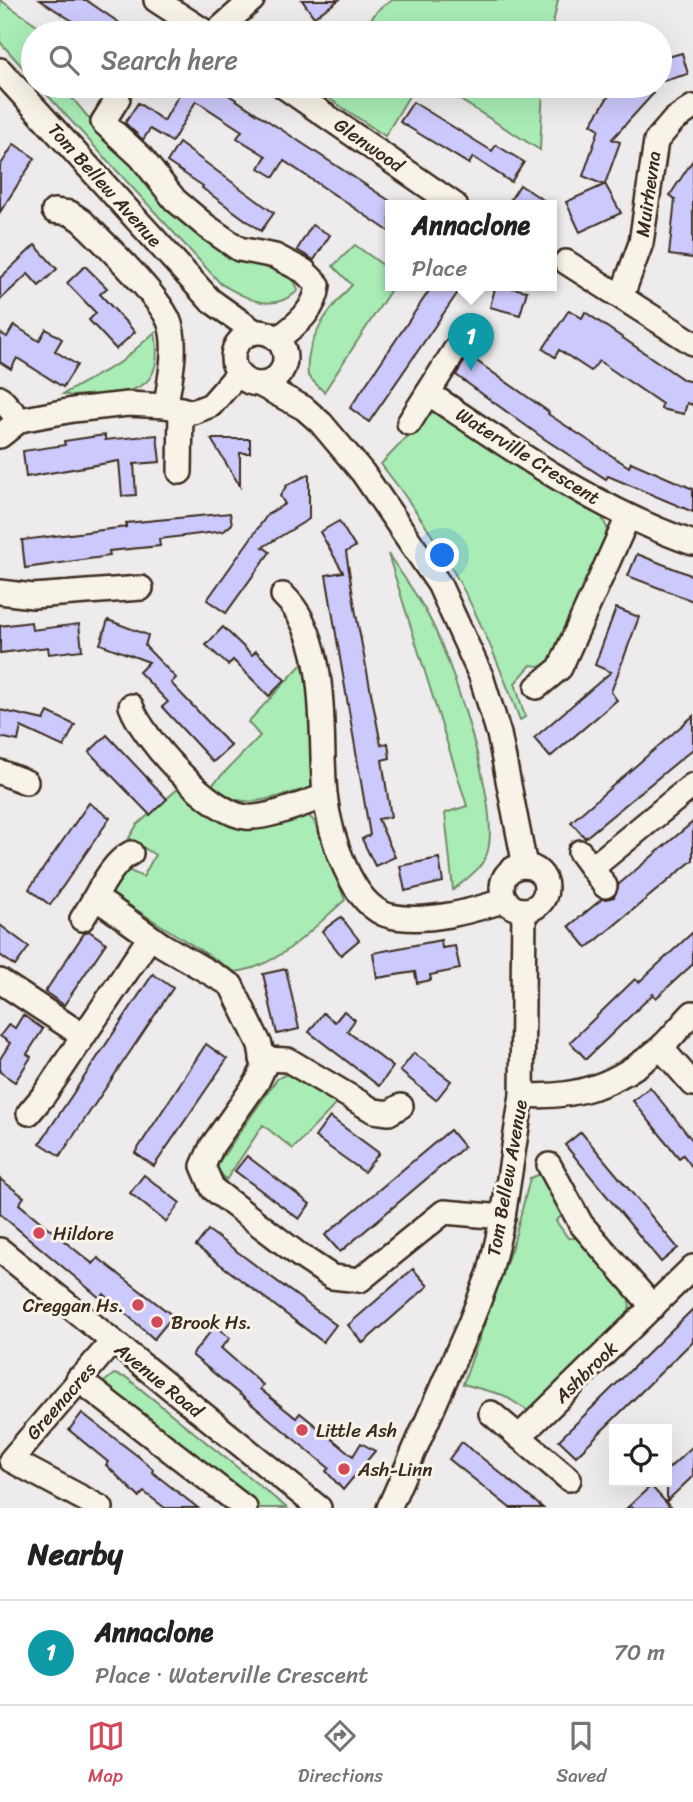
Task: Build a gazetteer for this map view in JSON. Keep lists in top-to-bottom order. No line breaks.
{"streets":{"street":["Glenwood","Tom Bellew Avenue","Muirhevna","Waterville Crescent","Ashbrook","Avenue Road","Greenacres"]},"crossings":[["Avenue Road","Greenacres"]],"places":["Hildore","Creggan Hs.","Brook Hs.","Little Ash","Ash-Linn"],"page":{"search":"Search here","popup":["Annaclone","Place"],"pins":"1","heading":"Nearby","list":[{"mark":"1","name":"Annaclone","note":"Place · Waterville Crescent","value":"70 m"}],"nav":["Map","Directions","Saved"]}}
